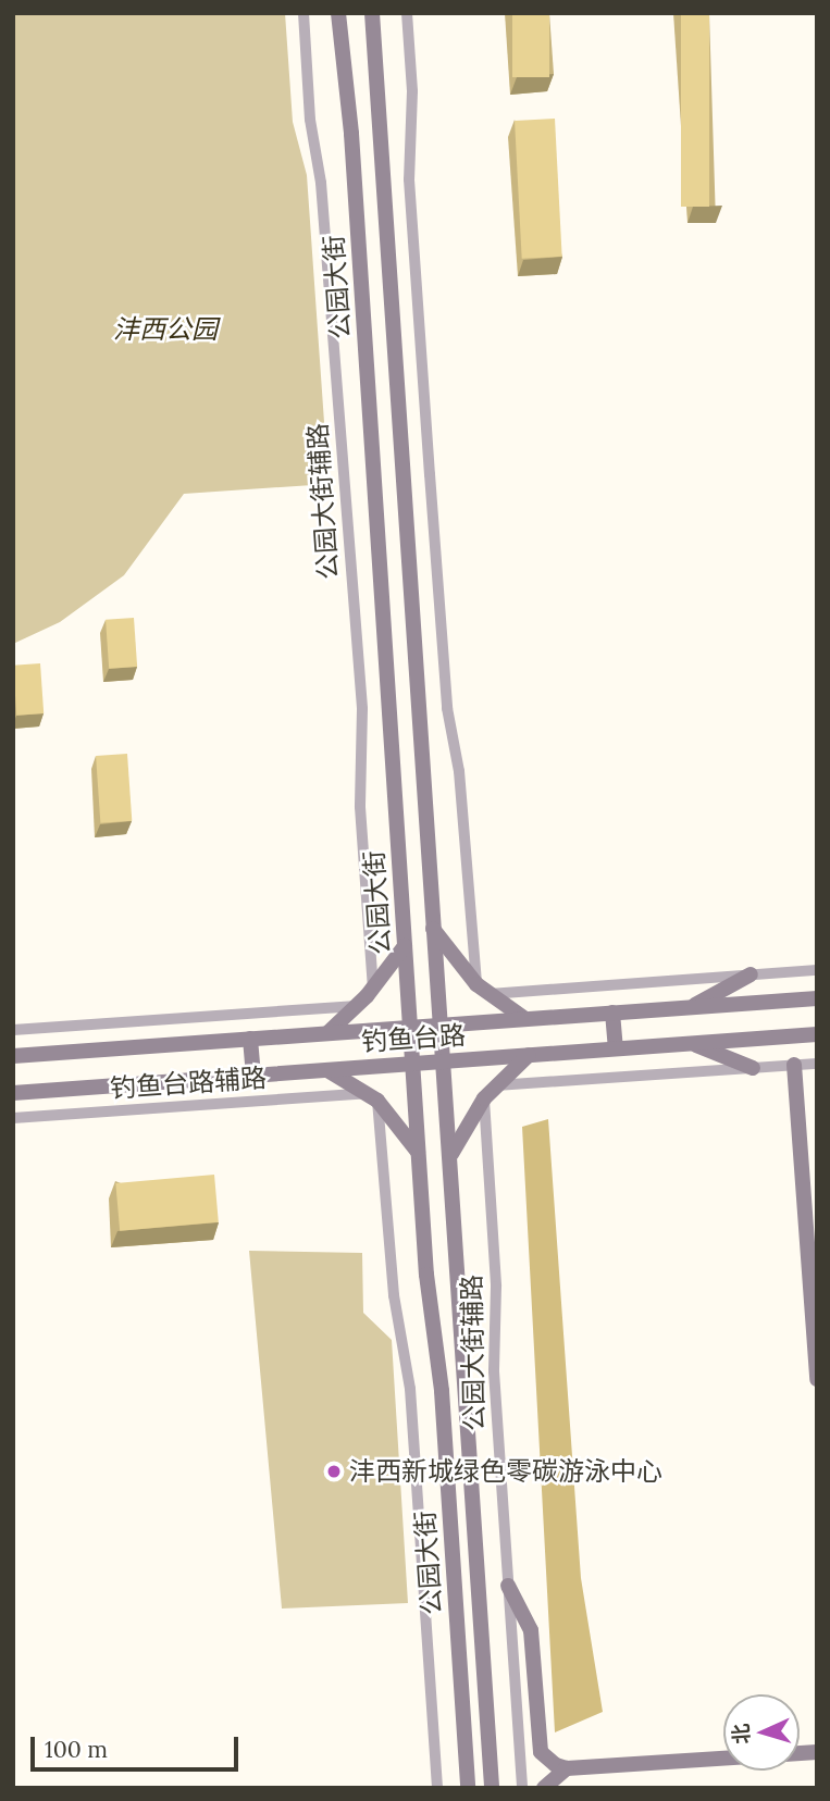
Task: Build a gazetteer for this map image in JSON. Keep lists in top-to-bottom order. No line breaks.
{"streets":{"main road":["公园大街","钓鱼台路"],"street":["公园大街辅路","钓鱼台路辅路"]},"crossings":[["公园大街","钓鱼台路"]],"parks":["沣西公园"],"places":["沣西新城绿色零碳游泳中心"],"scale_bar":"100 m","north":"left"}
